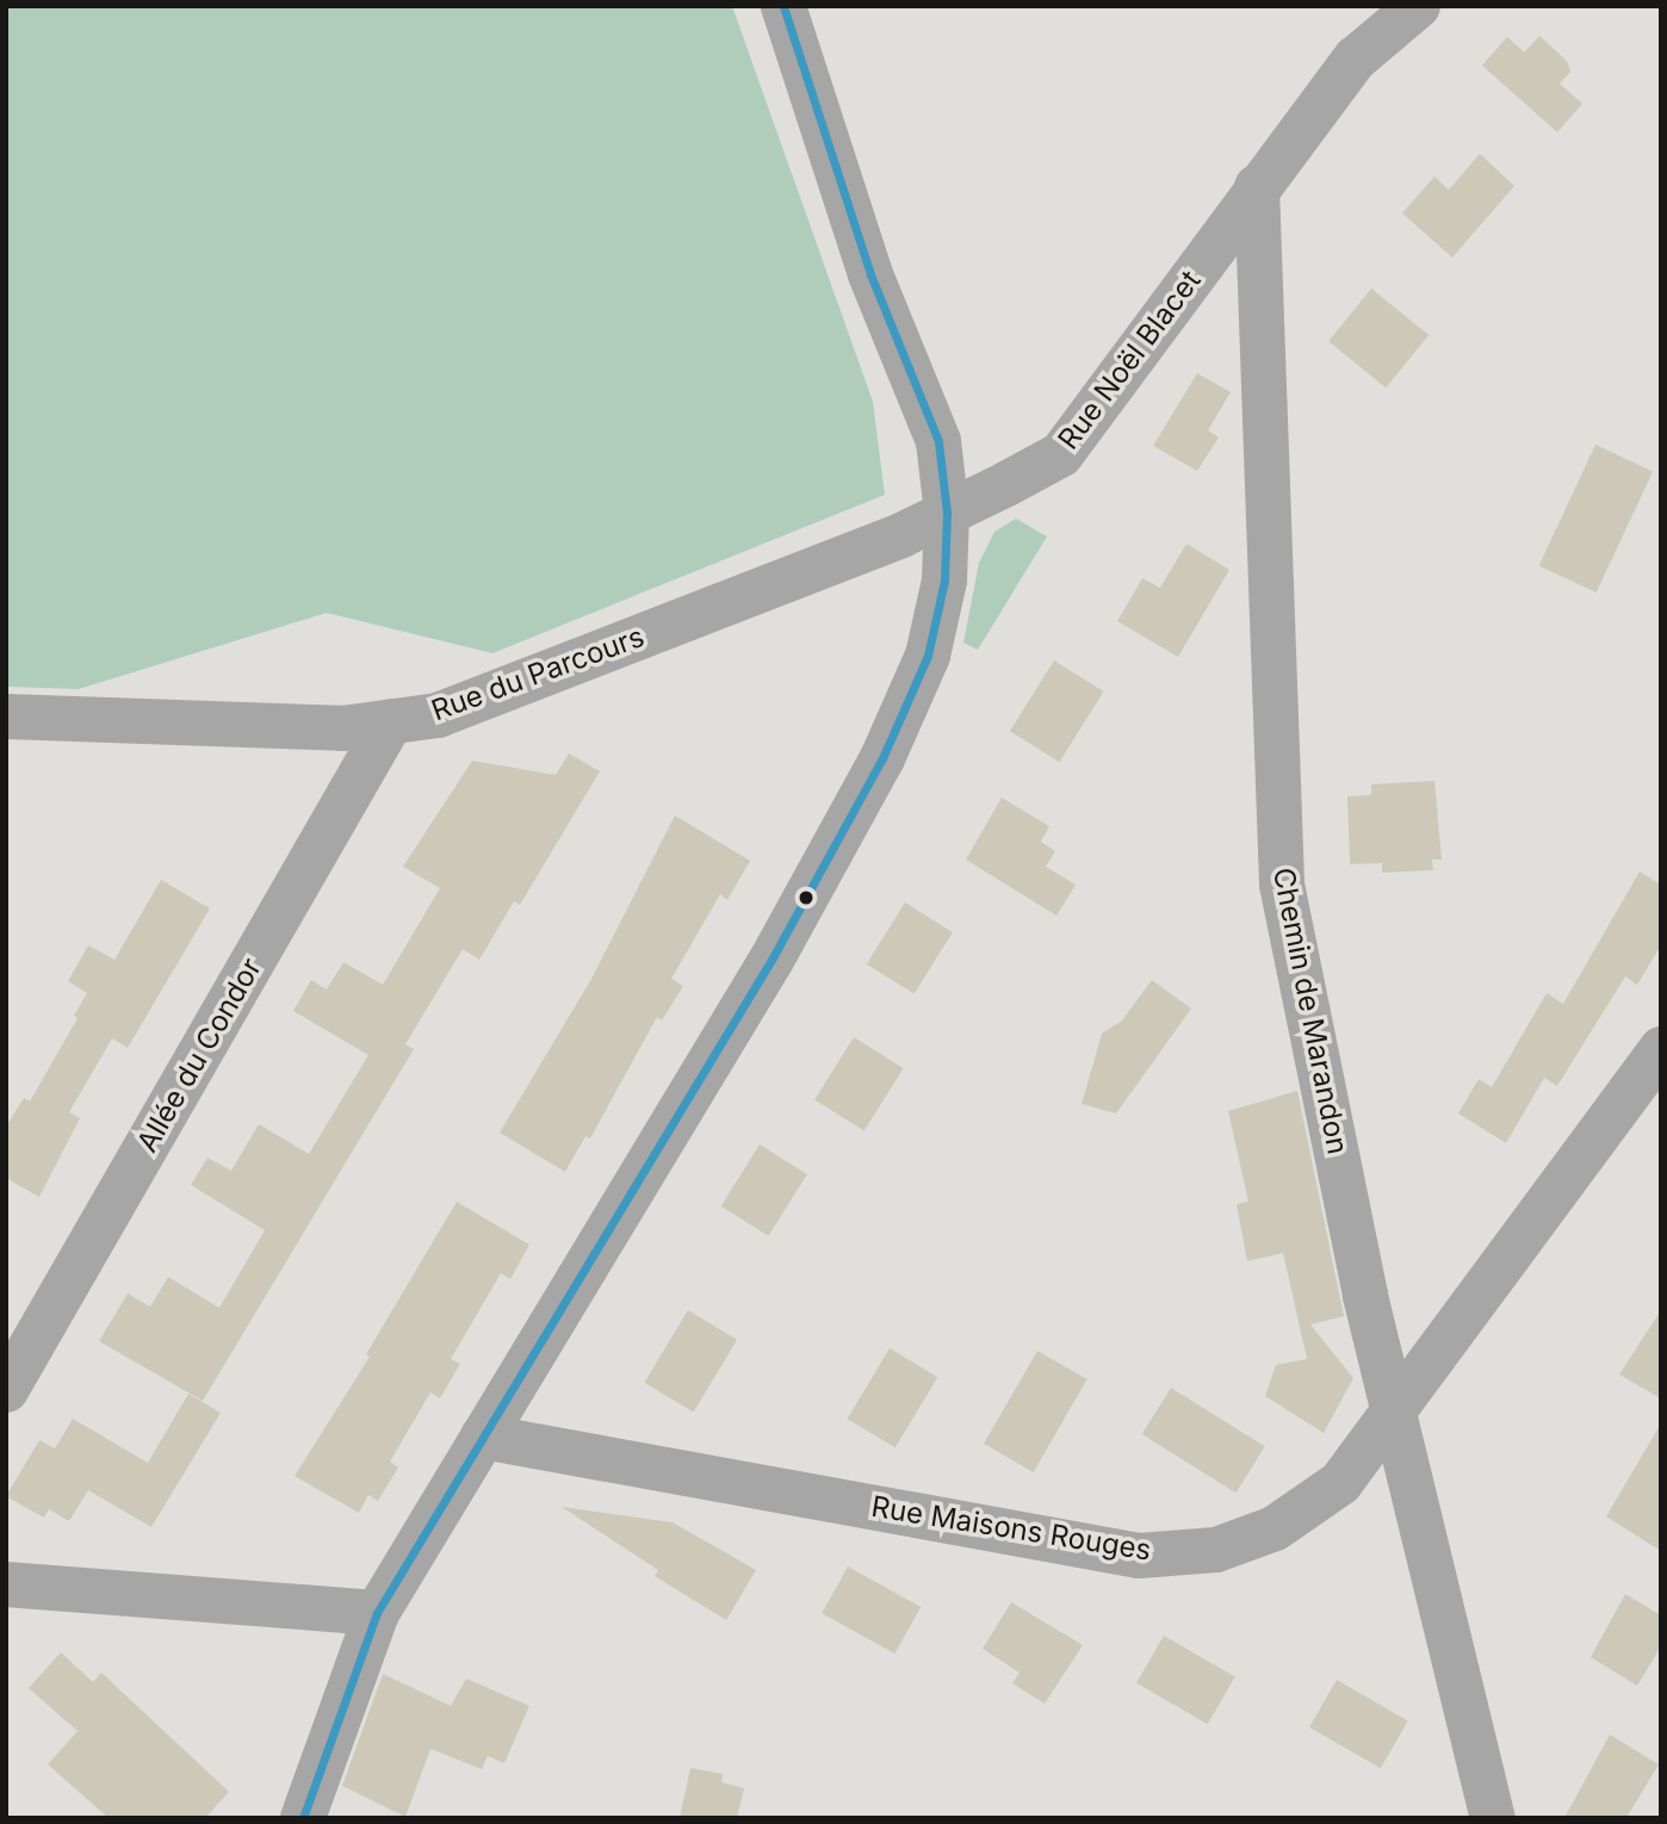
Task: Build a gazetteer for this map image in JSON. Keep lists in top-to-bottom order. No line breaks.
{"streets":{"street":["Rue Noël Blacet","Rue du Parcours","Chemin de Marandon","Allée du Condor","Rue Maisons Rouges"]},"crossings":[["Rue Noël Blacet","Rue du Parcours"],["Rue Noël Blacet","Chemin de Marandon"],["Rue du Parcours","Allée du Condor"],["Chemin de Marandon","Rue Maisons Rouges"]]}
